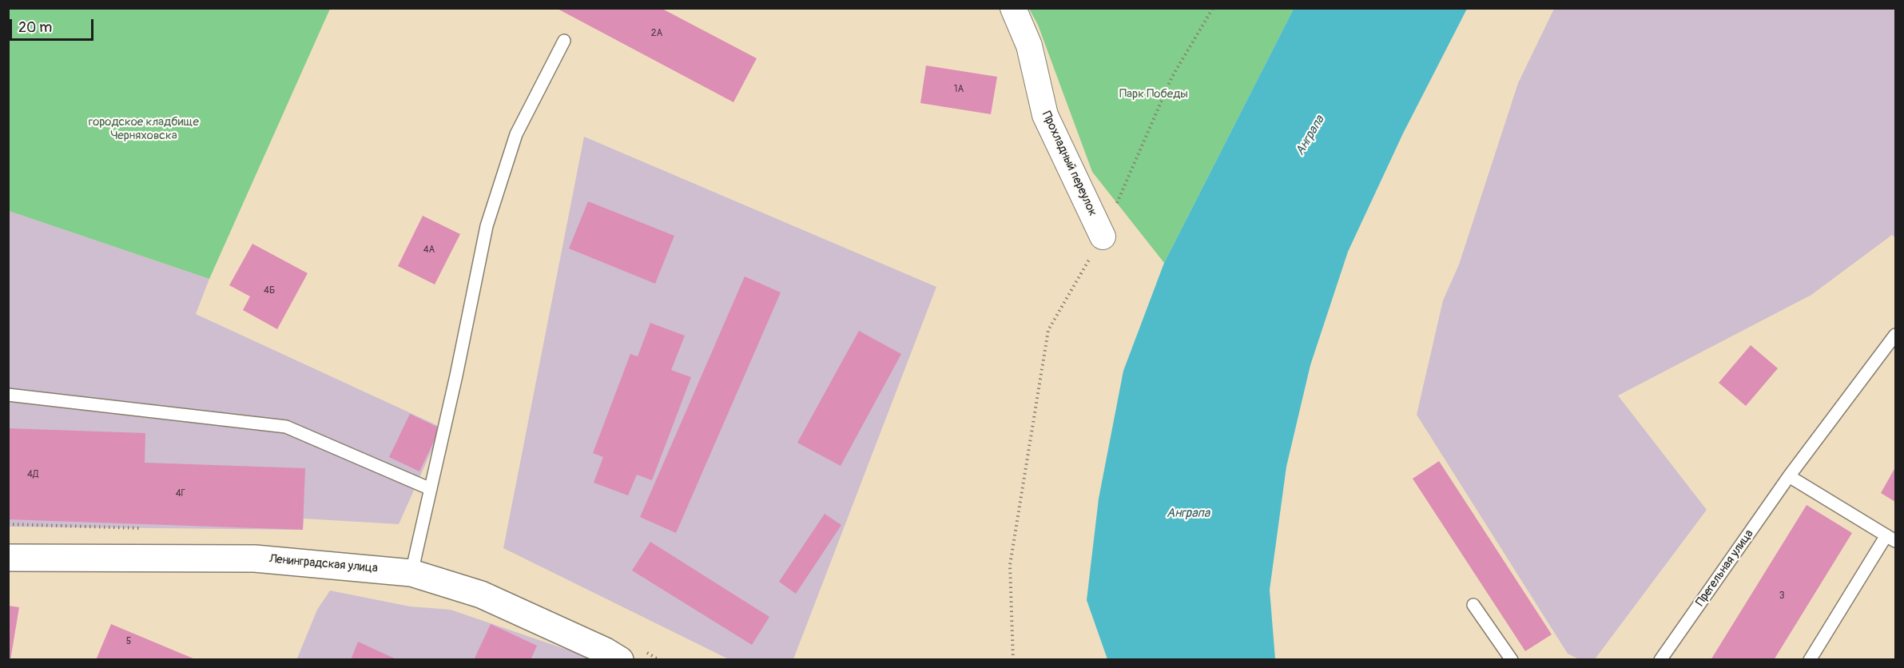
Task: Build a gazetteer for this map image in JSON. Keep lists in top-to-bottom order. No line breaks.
{"streets":{"street":["Прохладный переулок","Ленинградская улица"],"lane":["Прегельная улица"]},"water":["Анграпа"],"parks":["Парк Победы","городское кладбище Черняховска"],"house_numbers":["2А","1А","4А","4Б","4Д","4Г","3","5"],"scale_bar":"20 m"}
